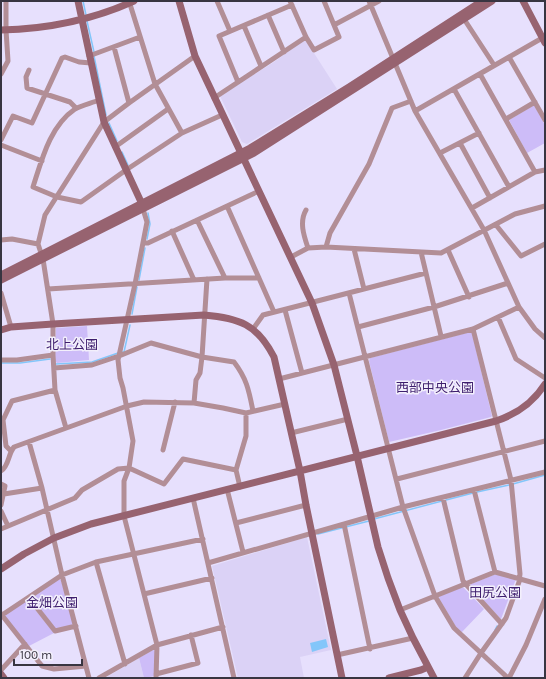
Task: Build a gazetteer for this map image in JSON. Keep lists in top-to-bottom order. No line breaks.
{"parks":["北上公園","西部中央公園","田尻公園","金畑公園"],"scale_bar":"100 m"}
